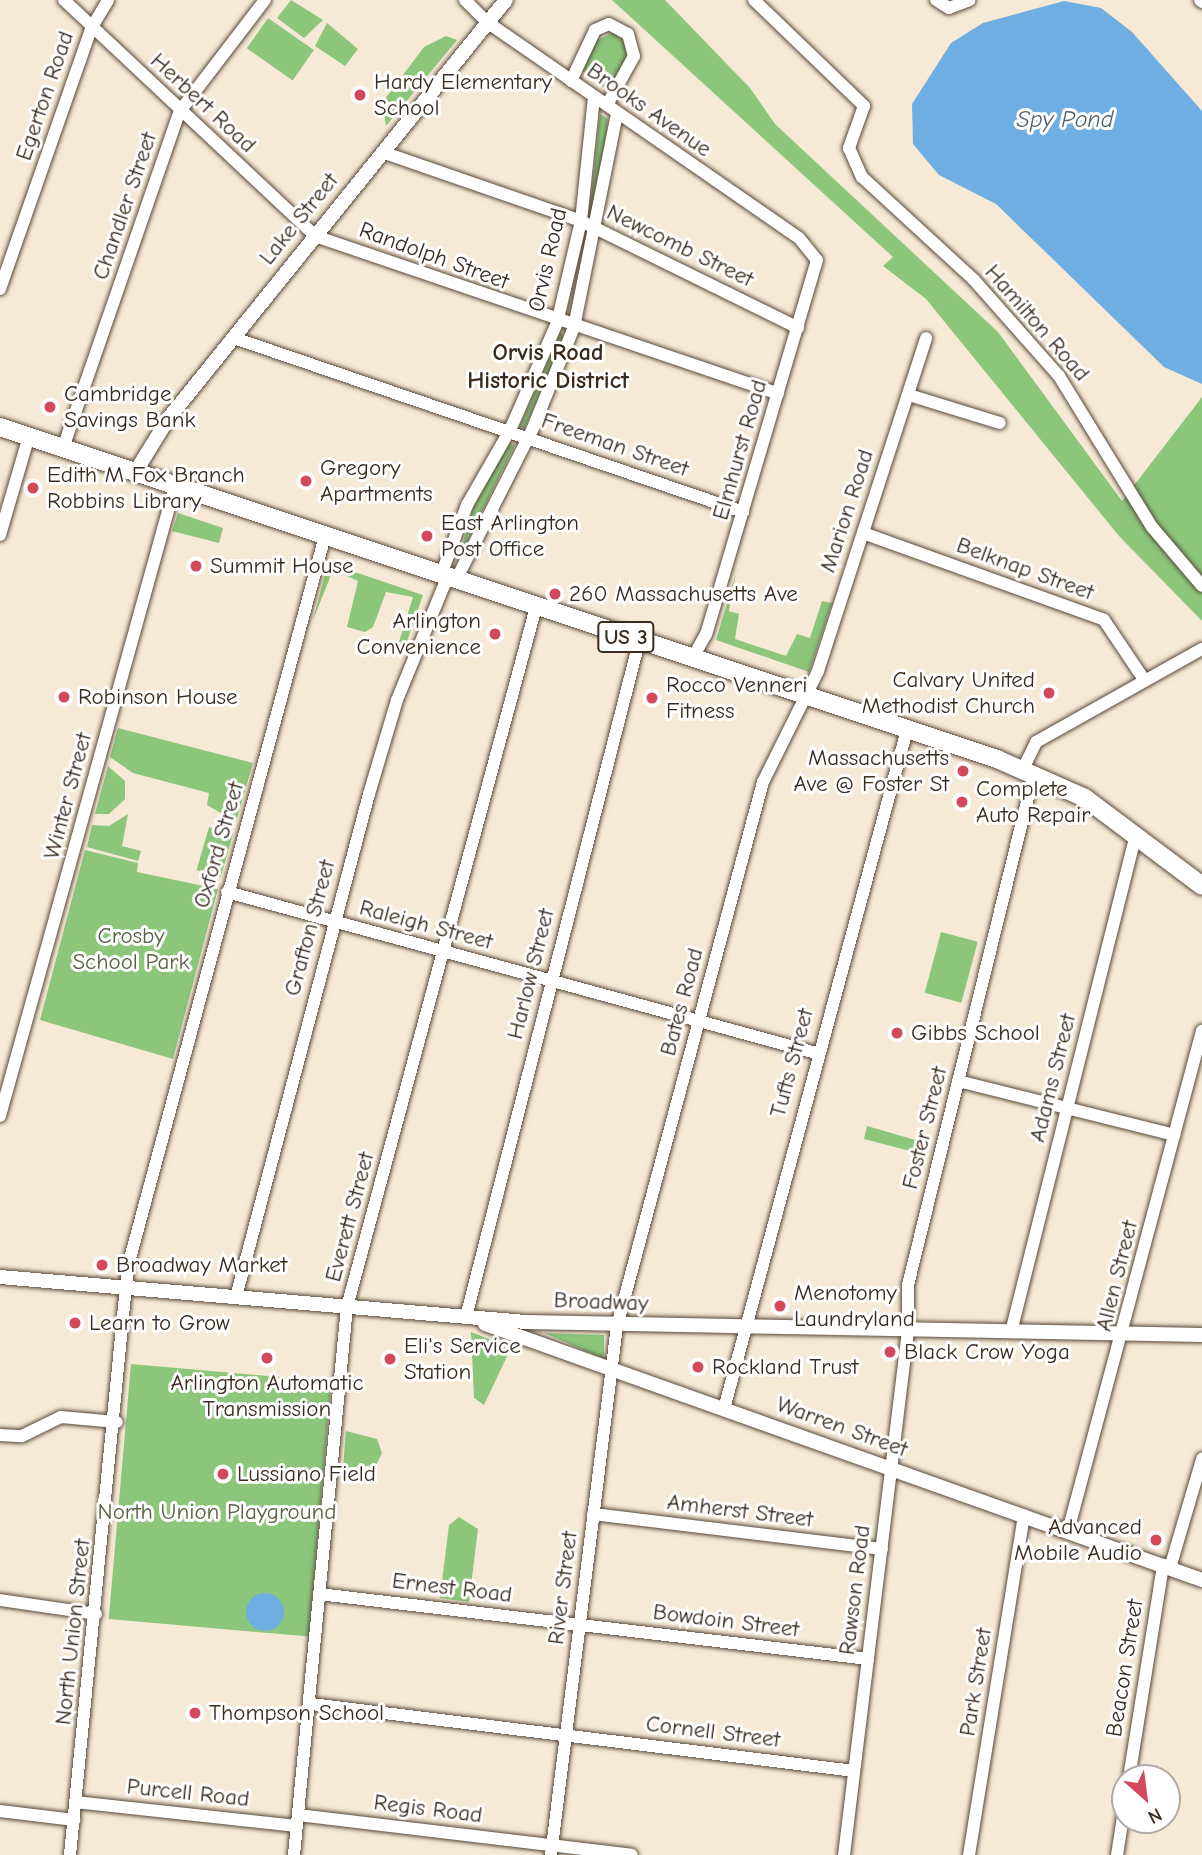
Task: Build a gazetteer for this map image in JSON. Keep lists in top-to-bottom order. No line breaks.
{"streets":{"highway":["US 3"],"main road":["Lake Street","Broadway","Warren Street"],"street":["Egerton Road","Herbert Road","Brooks Avenue","Chandler Street","Newcomb Street","Randolph Street","Orvis Road","Hamilton Road","Freeman Street","Elmhurst Road","Marion Road","Belknap Street","Winter Street","Oxford Street","Raleigh Street","Grafton Street","Harlow Street","Bates Road","Tufts Street","Adams Street","Foster Street","Everett Street","Allen Street","Amherst Street","Ernest Road","River Street","Rawson Road","Bowdoin Street","North Union Street","Beacon Street","Park Street","Cornell Street","Purcell Road","Regis Road"]},"crossings":[["Egerton Road","Herbert Road"],["Herbert Road","Chandler Street"],["Herbert Road","Lake Street"],["Herbert Road","Randolph Street"],["Brooks Avenue","Lake Street"],["Brooks Avenue","Orvis Road"],["Brooks Avenue","Elmhurst Road"],["Chandler Street","US 3"],["Lake Street","Newcomb Street"],["Lake Street","Randolph Street"],["Lake Street","Freeman Street"],["Lake Street","US 3"],["Newcomb Street","Orvis Road"],["Newcomb Street","Elmhurst Road"],["Randolph Street","Orvis Road"],["Randolph Street","Elmhurst Road"],["Orvis Road","Freeman Street"],["Orvis Road","US 3"],["Orvis Road","Grafton Street"],["Freeman Street","Elmhurst Road"],["Elmhurst Road","US 3"],["Marion Road","Belknap Street"],["Marion Road","US 3"],["Marion Road","Bates Road"],["Belknap Street","Foster Street"],["US 3","Winter Street"],["US 3","Oxford Street"],["US 3","Grafton Street"],["US 3","Harlow Street"],["US 3","Bates Road"],["US 3","Tufts Street"],["US 3","Adams Street"],["US 3","Foster Street"],["US 3","Everett Street"],["Oxford Street","Raleigh Street"],["Oxford Street","Broadway"],["Oxford Street","North Union Street"],["Raleigh Street","Grafton Street"],["Raleigh Street","Harlow Street"],["Raleigh Street","Bates Road"],["Raleigh Street","Tufts Street"],["Raleigh Street","Everett Street"],["Grafton Street","Broadway"],["Harlow Street","Broadway"],["Harlow Street","Warren Street"],["Bates Road","Broadway"],["Bates Road","River Street"],["Tufts Street","Broadway"],["Tufts Street","Warren Street"],["Adams Street","Broadway"],["Foster Street","Broadway"],["Foster Street","Rawson Road"],["Everett Street","Broadway"],["Everett Street","Ernest Road"],["Everett Street","Cornell Street"],["Everett Street","Purcell Road"],["Everett Street","Regis Road"],["Allen Street","Broadway"],["Allen Street","Warren Street"],["Broadway","Warren Street"],["Broadway","River Street"],["Broadway","Rawson Road"],["Broadway","North Union Street"],["Warren Street","River Street"],["Warren Street","Rawson Road"],["Warren Street","Beacon Street"],["Warren Street","Park Street"],["Amherst Street","River Street"],["Amherst Street","Rawson Road"],["Ernest Road","River Street"],["Ernest Road","Bowdoin Street"],["River Street","Bowdoin Street"],["River Street","Cornell Street"],["River Street","Regis Road"],["Rawson Road","Bowdoin Street"],["Rawson Road","Cornell Street"],["North Union Street","Purcell Road"],["Purcell Road","Regis Road"]],"districts":["Orvis Road Historic District"],"water":["Spy Pond"],"parks":["Crosby School Park","North Union Playground"],"places":["Hardy Elementary School","Cambridge Savings Bank","Gregory Apartments","Edith M Fox Branch Robbins Library","East Arlington Post Office","Summit House","260 Massachusetts Ave","Arlington Convenience","Calvary United Methodist Church","Robinson House","Rocco Venneri Fitness","Massachusetts Ave @ Foster St","Complete Auto Repair","Gibbs School","Broadway Market","Menotomy Laundryland","Learn to Grow","Black Crow Yoga","Arlington Automatic Transmission","Eli's Service Station","Rockland Trust","Lussiano Field","Advanced Mobile Audio","Thompson School"],"north":"bottom right"}
